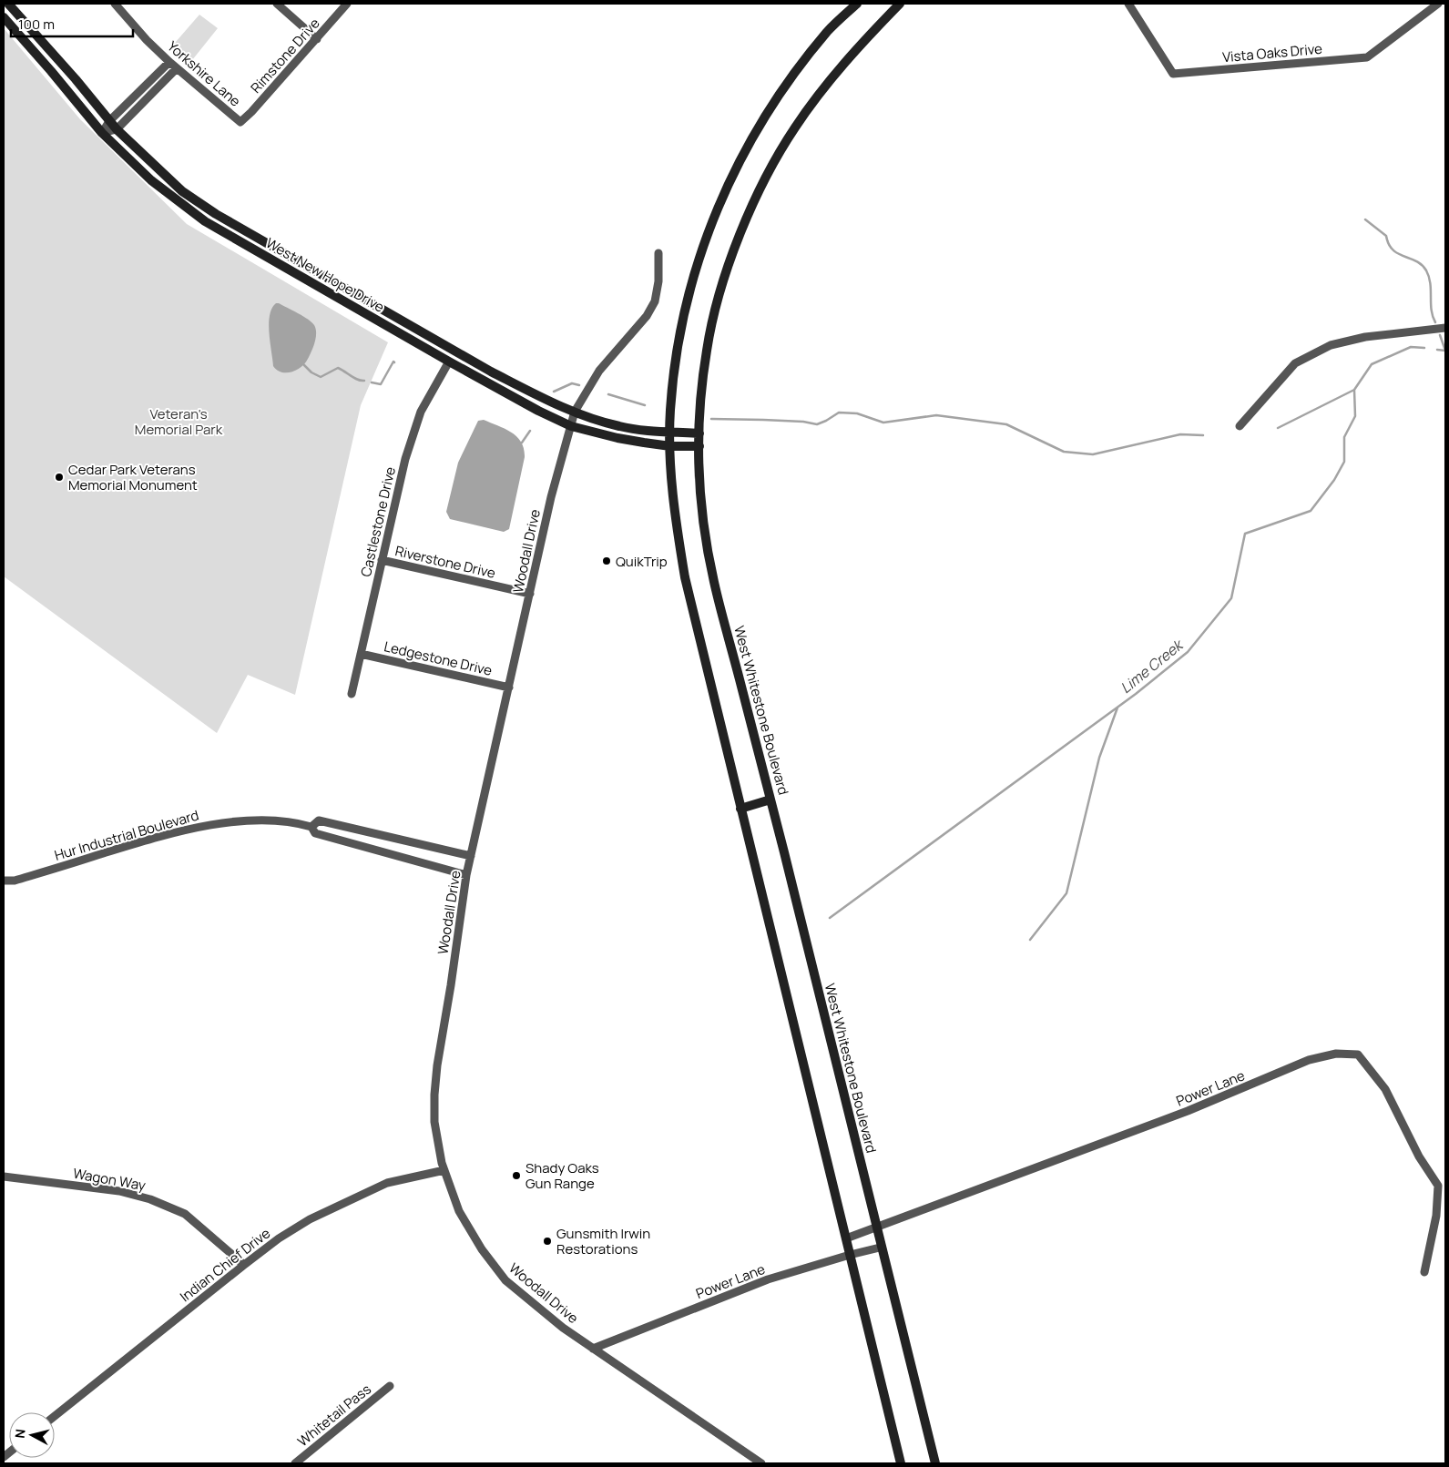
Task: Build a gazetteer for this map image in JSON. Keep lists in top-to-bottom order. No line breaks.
{"streets":{"main road":["West New Hope Drive","West Whitestone Boulevard"],"street":["Vista Oaks Drive","Rimstone Drive","Yorkshire Lane","Castlestone Drive","Woodall Drive","Riverstone Drive","Ledgestone Drive","Hur Industrial Boulevard","Power Lane","Wagon Way","Indian Chief Drive","Whitetail Pass"]},"crossings":[["Rimstone Drive","Yorkshire Lane"],["West New Hope Drive","Castlestone Drive"],["West New Hope Drive","Woodall Drive"],["West New Hope Drive","West Whitestone Boulevard"],["Castlestone Drive","Riverstone Drive"],["Castlestone Drive","Ledgestone Drive"],["Woodall Drive","Riverstone Drive"],["Woodall Drive","Ledgestone Drive"],["Woodall Drive","Hur Industrial Boulevard"],["Woodall Drive","Power Lane"],["Woodall Drive","Indian Chief Drive"],["West Whitestone Boulevard","Power Lane"],["Wagon Way","Indian Chief Drive"]],"water":["Lime Creek"],"parks":["Veteran's Memorial Park"],"places":["Cedar Park Veterans Memorial Monument","QuikTrip","Shady Oaks Gun Range","Gunsmith Irwin Restorations"],"scale_bar":"100 m","north":"left"}
